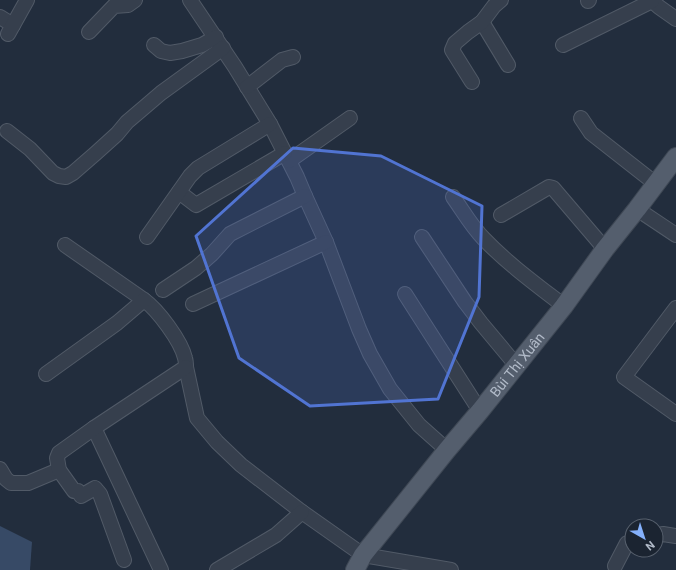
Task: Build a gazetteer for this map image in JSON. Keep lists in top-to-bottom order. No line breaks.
{"streets":{"main road":["Bùi Thị Xuân"]},"north":"bottom right"}
